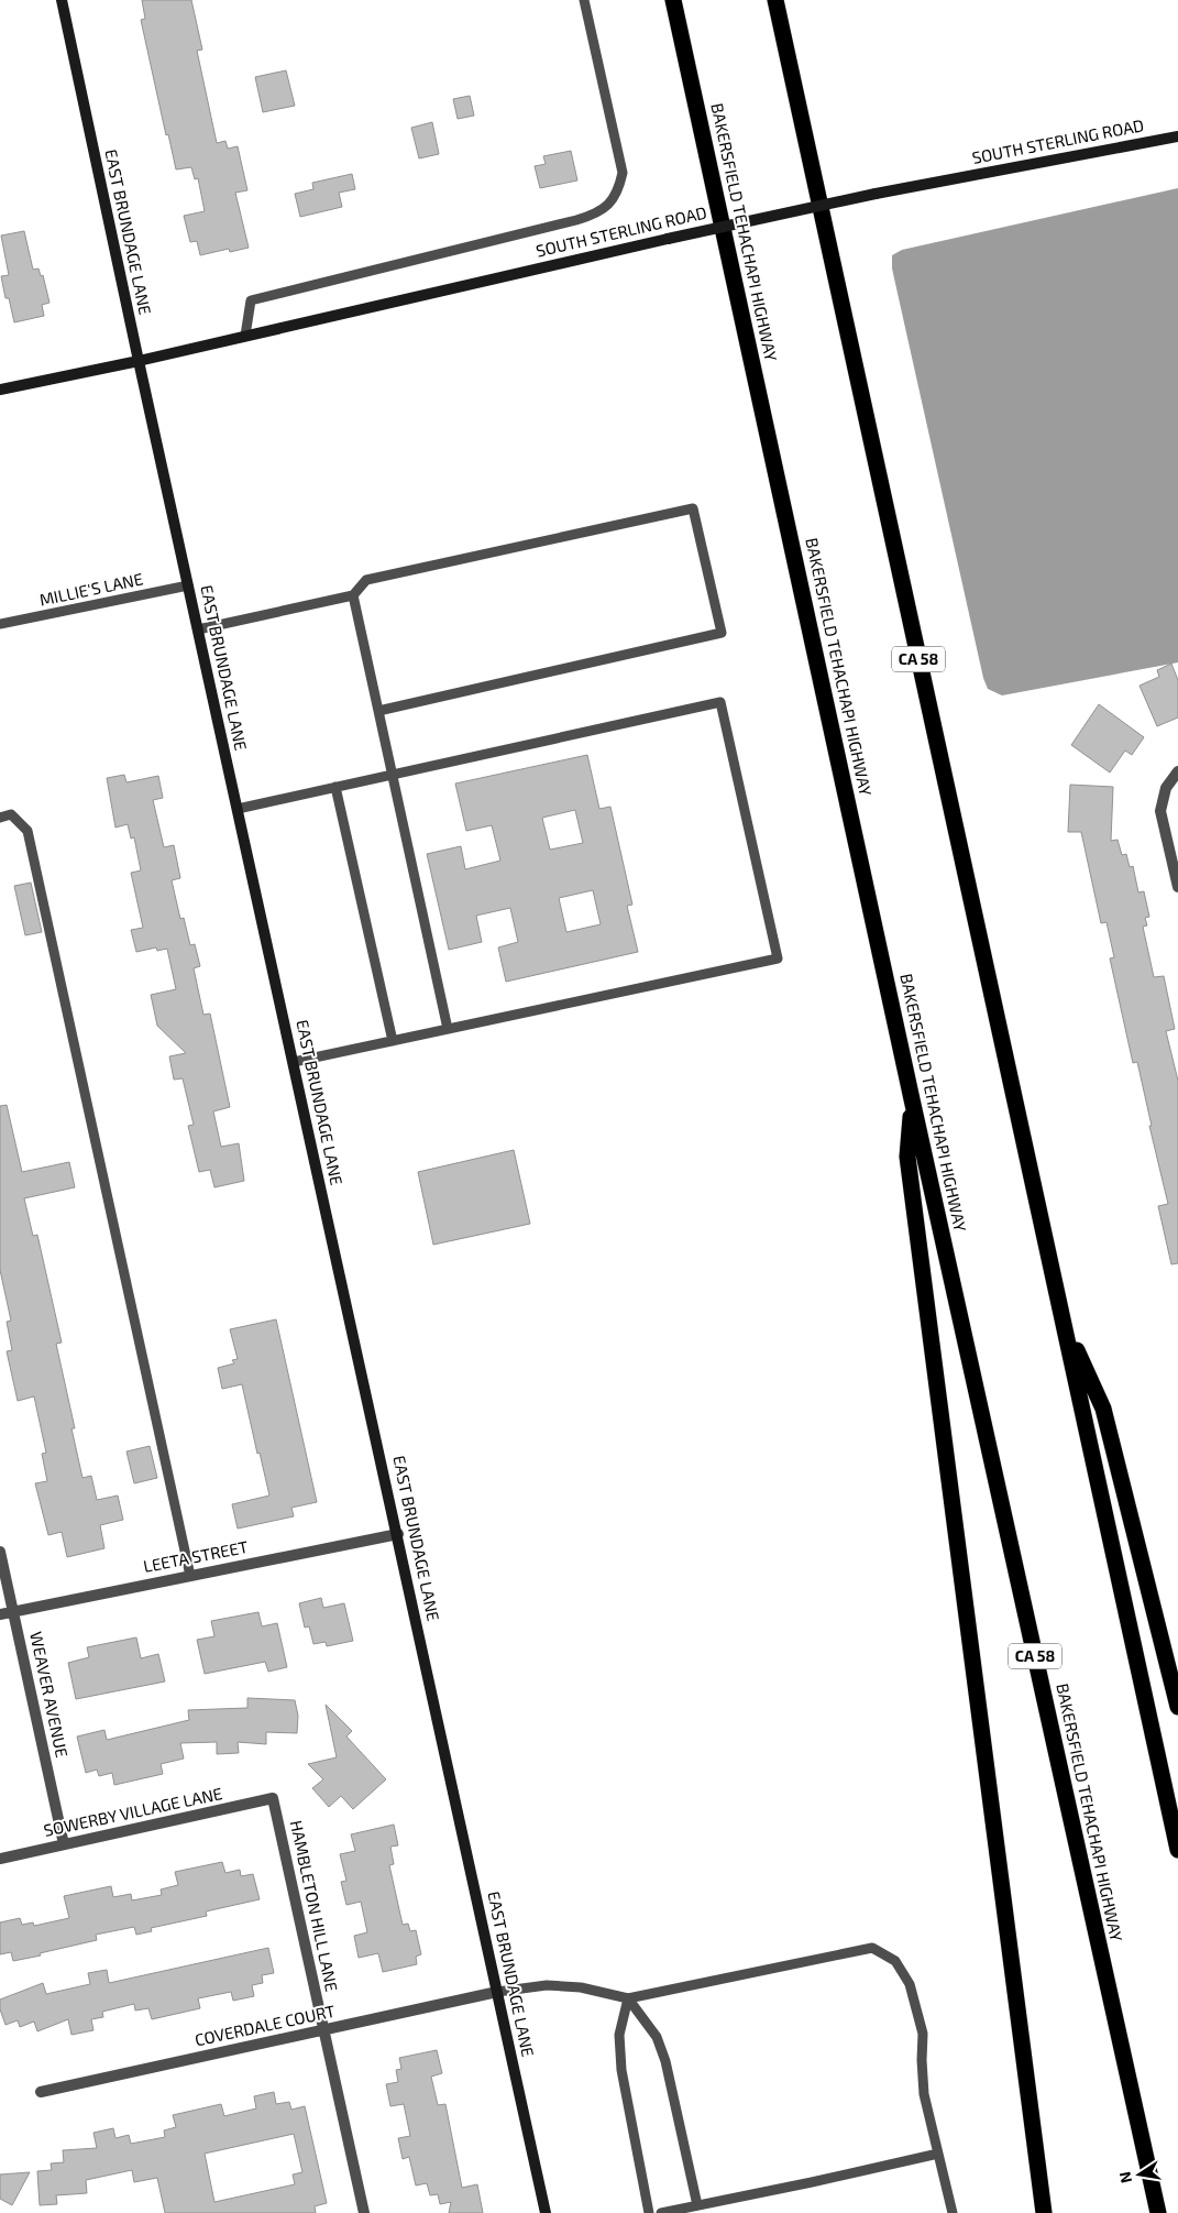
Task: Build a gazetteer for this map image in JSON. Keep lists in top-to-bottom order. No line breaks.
{"streets":{"highway":["BAKERSFIELD TEHACHAPI HIGHWAY","CA 58"],"main road":["SOUTH STERLING ROAD","EAST BRUNDAGE LANE"],"street":["LEETA STREET","WEAVER AVENUE","SOWERBY VILLAGE LANE","HAMBLETON HILL LANE","COVERDALE COURT"],"lane":["MILLIE'S LANE"]},"crossings":[["SOUTH STERLING ROAD","EAST BRUNDAGE LANE"],["EAST BRUNDAGE LANE","MILLIE'S LANE"],["EAST BRUNDAGE LANE","LEETA STREET"],["EAST BRUNDAGE LANE","COVERDALE COURT"],["LEETA STREET","WEAVER AVENUE"],["WEAVER AVENUE","SOWERBY VILLAGE LANE"],["SOWERBY VILLAGE LANE","HAMBLETON HILL LANE"],["HAMBLETON HILL LANE","COVERDALE COURT"]],"north":"left"}
